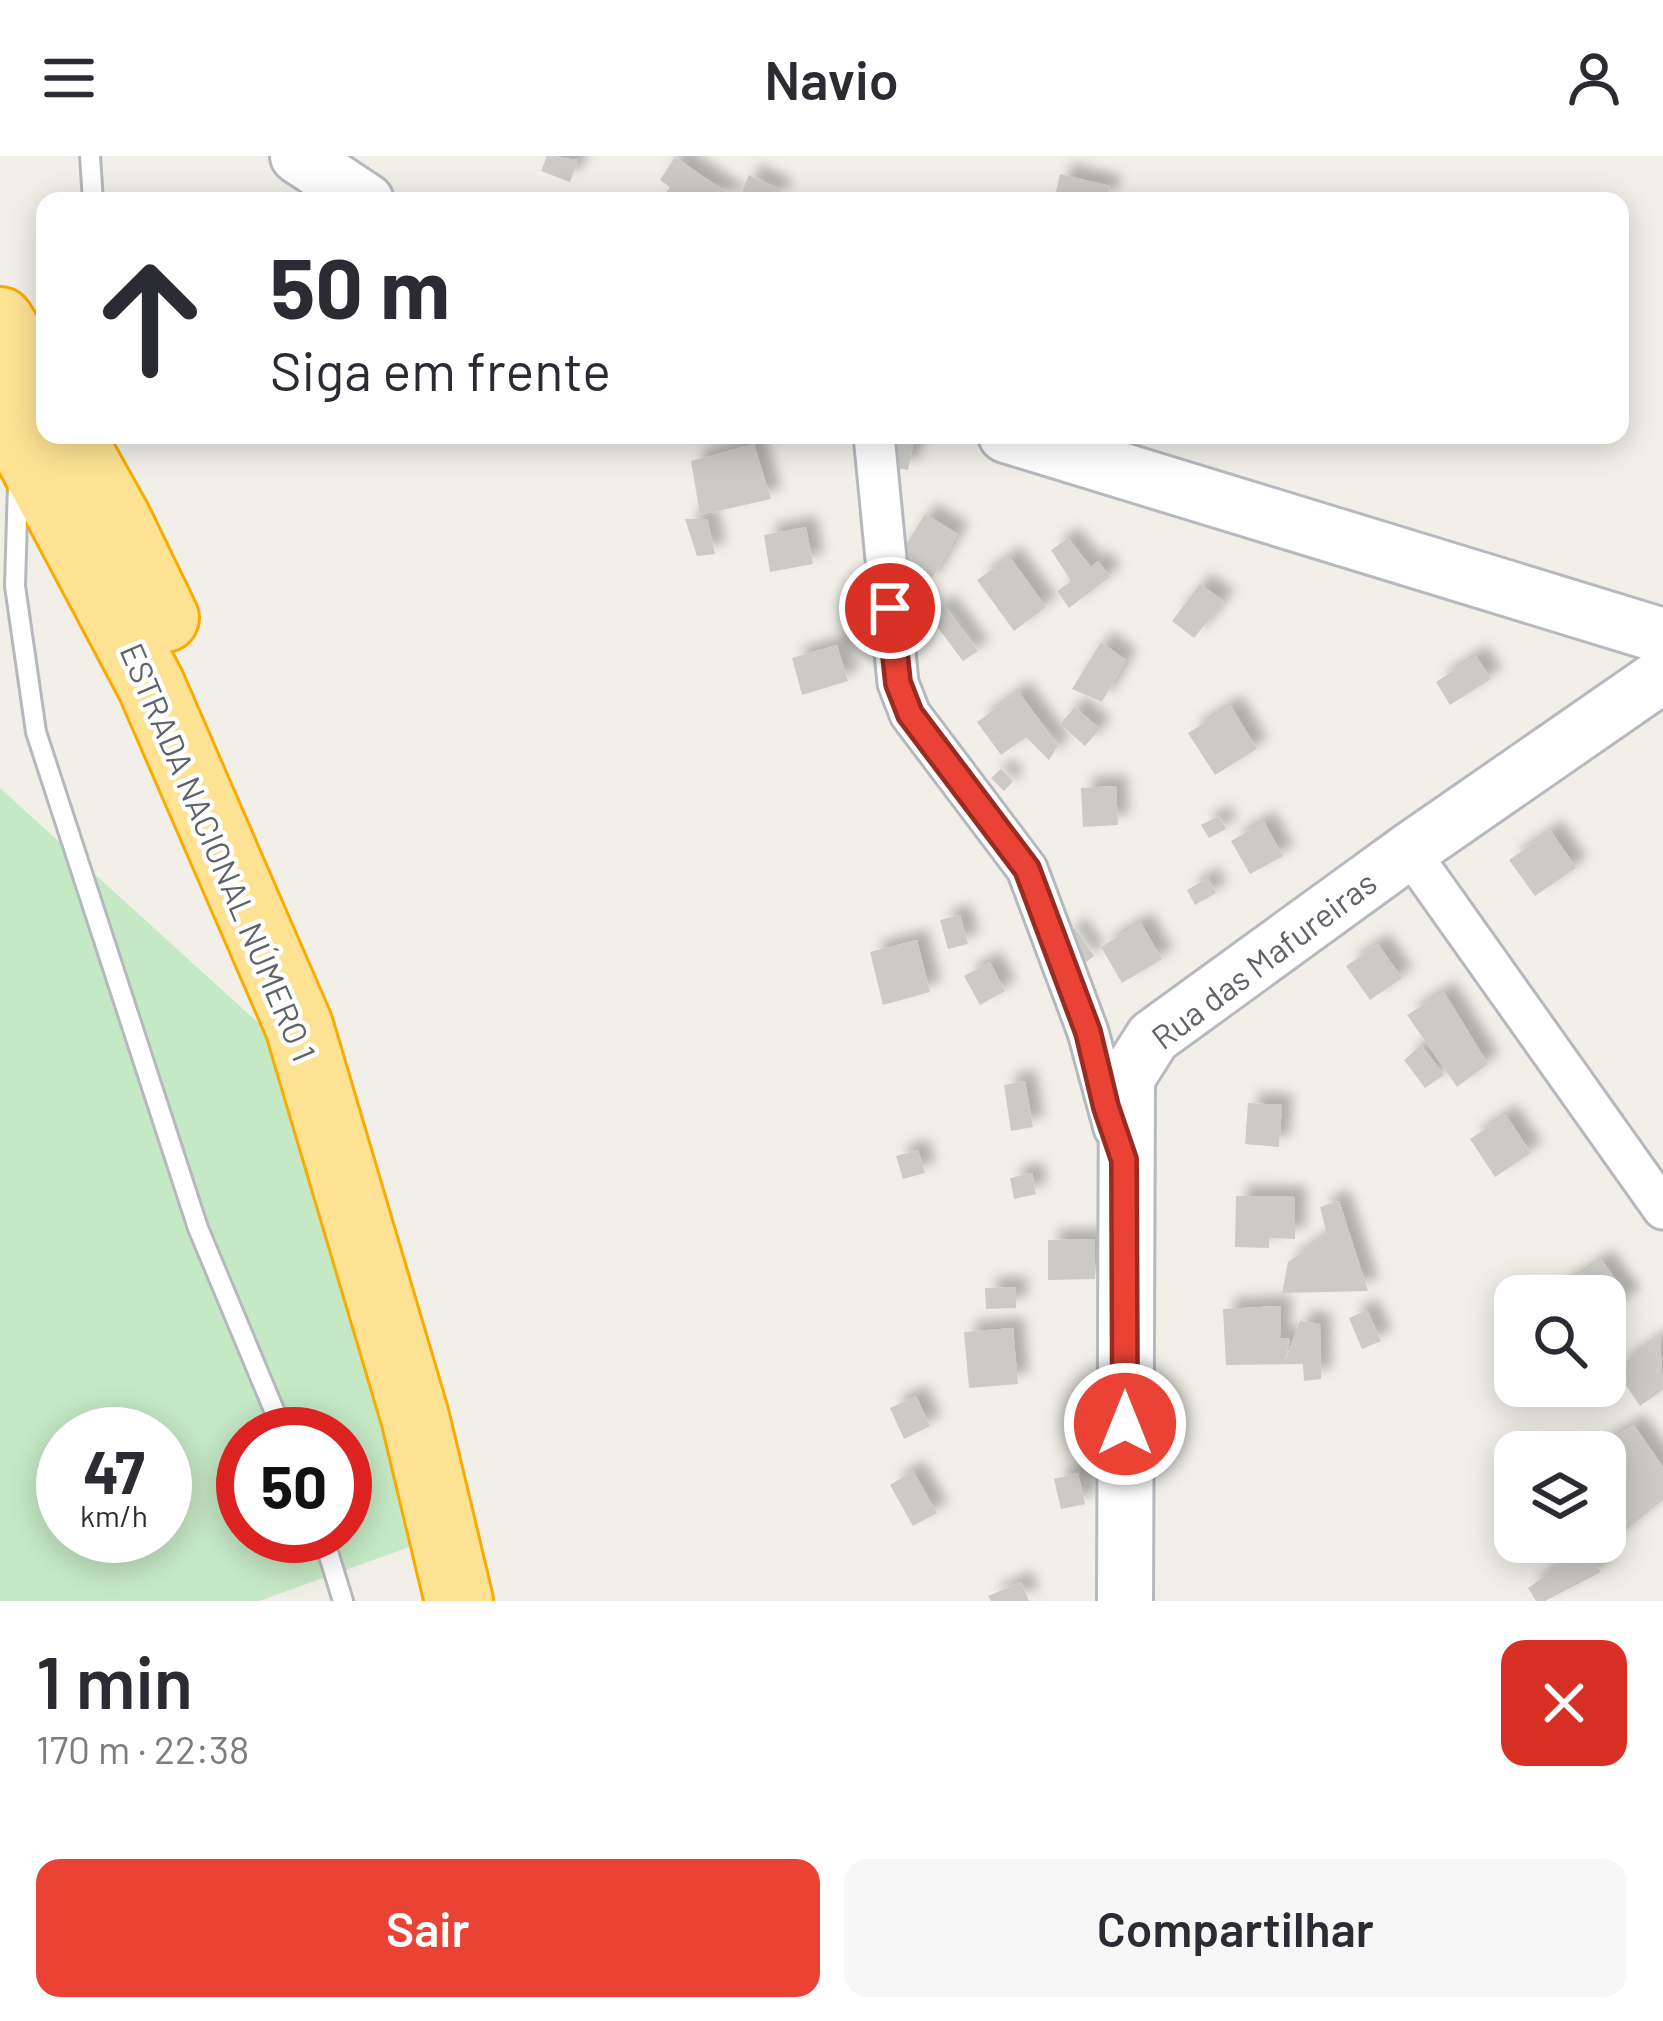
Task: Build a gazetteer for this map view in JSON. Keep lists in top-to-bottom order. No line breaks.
{"streets":{"highway":["ESTRADA NACIONAL NÚMERO 1"],"main road":["Rua das Mafureiras"]},"page":{"header":"Navio","turn":["50 m","Siga em frente"],"speed":"47 km/h","limit":"50","heading":["1 min","170 m · 22:38"],"buttons":["Sair","Compartilhar"]}}
